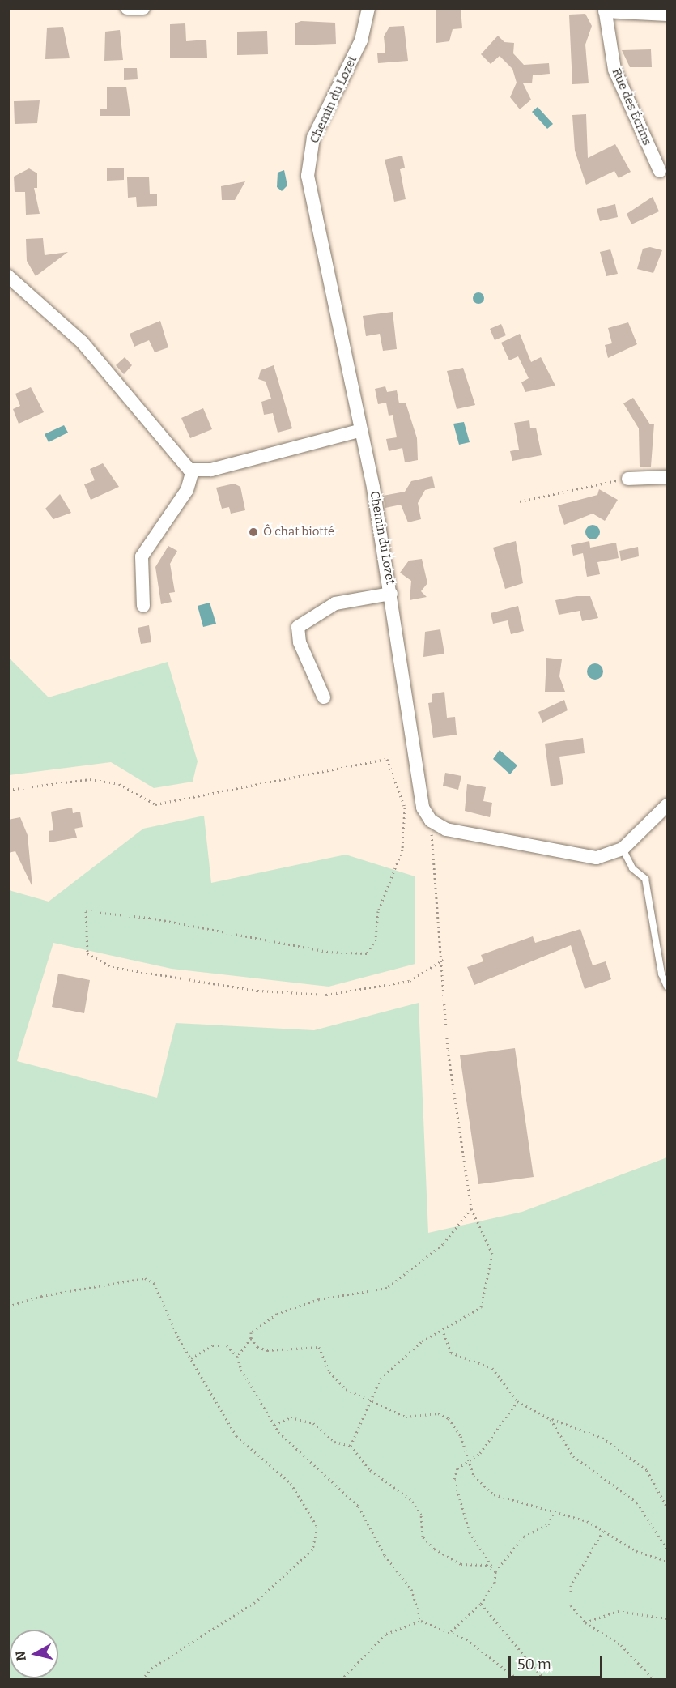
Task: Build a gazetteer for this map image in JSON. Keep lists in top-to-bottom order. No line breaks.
{"streets":{"street":["Chemin du Lozet","Rue des Écrins"]},"places":["Ô chat biotté"],"scale_bar":"50 m","north":"left"}
